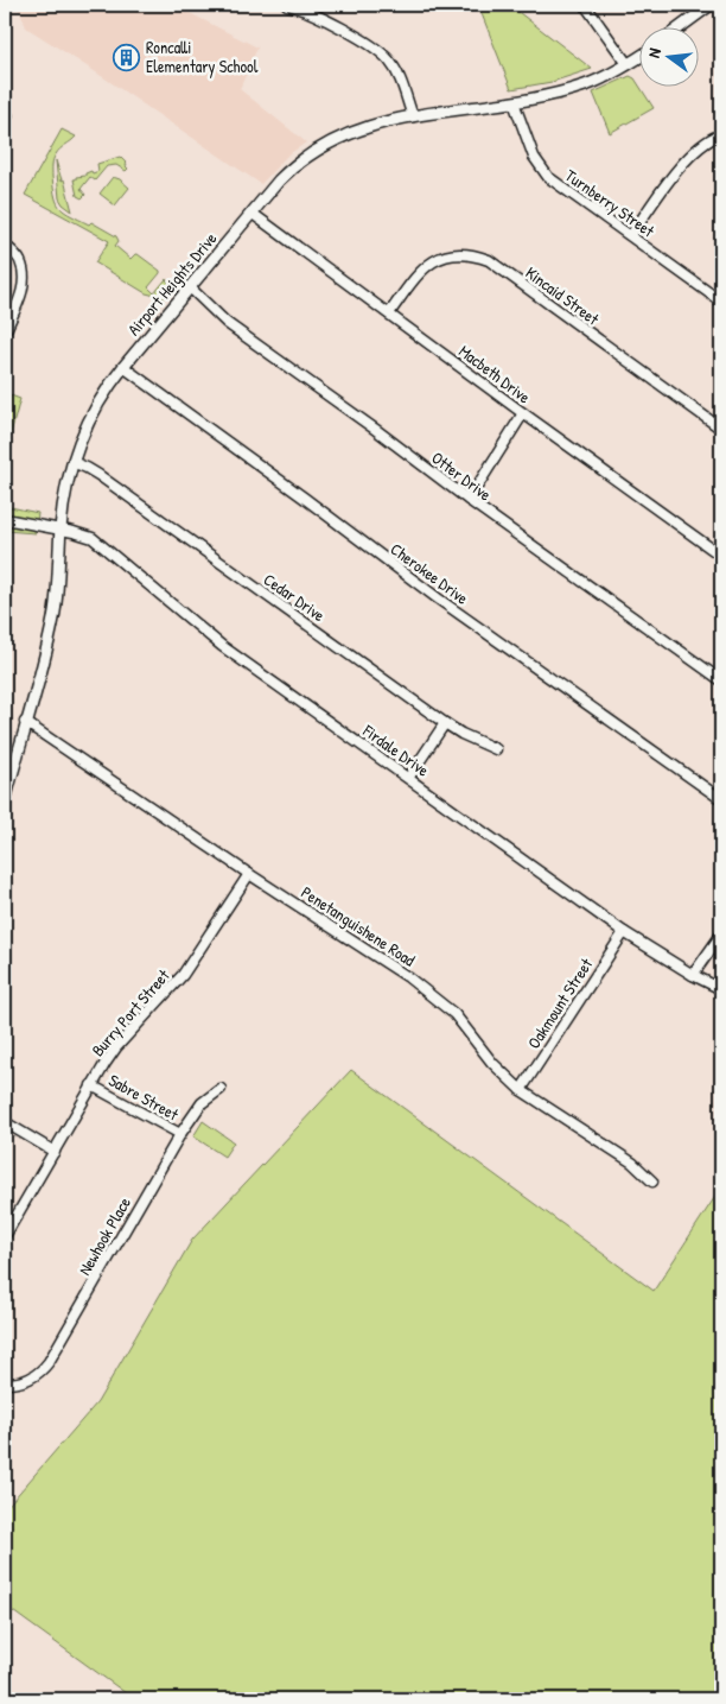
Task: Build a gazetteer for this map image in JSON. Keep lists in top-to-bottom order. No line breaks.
{"streets":{"street":["Turnberry Street","Airport Heights Drive","Kincaid Street","Macbeth Drive","Otter Drive","Cherokee Drive","Cedar Drive","Firdale Drive","Penetanguishene Road","Oakmount Street","Burry Port Street","Sabre Street","Newhook Place"]},"crossings":[["Turnberry Street","Airport Heights Drive"],["Airport Heights Drive","Macbeth Drive"],["Airport Heights Drive","Otter Drive"],["Airport Heights Drive","Cherokee Drive"],["Airport Heights Drive","Cedar Drive"],["Airport Heights Drive","Firdale Drive"],["Airport Heights Drive","Penetanguishene Road"],["Kincaid Street","Macbeth Drive"],["Firdale Drive","Oakmount Street"],["Penetanguishene Road","Oakmount Street"],["Penetanguishene Road","Burry Port Street"],["Burry Port Street","Sabre Street"],["Sabre Street","Newhook Place"]],"places":{"building":["Roncalli Elementary School"]},"north":"left"}
